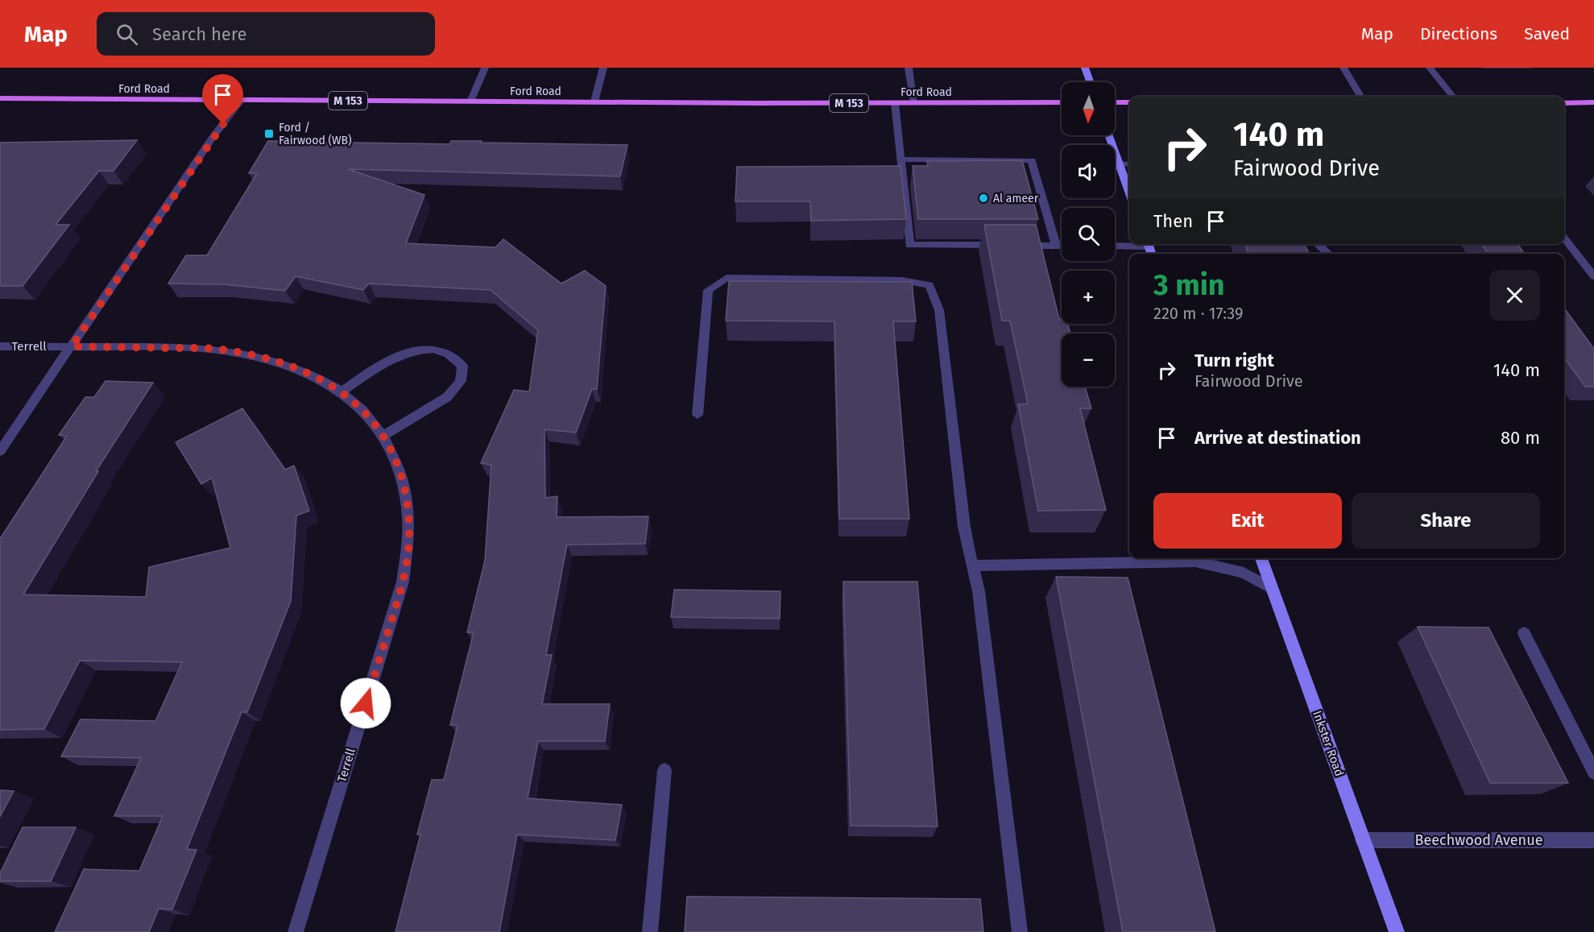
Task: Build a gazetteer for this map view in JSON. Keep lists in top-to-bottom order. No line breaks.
{"streets":{"main road":["Ford Road","M 153","Inkster Road"],"street":["Terrell","Beechwood Avenue"]},"crossings":[["Inkster Road","Beechwood Avenue"]],"places":{"transit":["Ford / Fairwood (WB)"],"other":["Al ameer"]},"north":"bottom","page":{"header":"Map","search":"Search here","nav":["Map","Directions","Saved"],"map_buttons":["+","−"],"turn":["140 m","Fairwood Drive"],"then":"Then","heading":["3 min","220 m · 17:39"],"list":[{"name":"Turn right","note":"Fairwood Drive","value":"140 m"},{"name":"Arrive at destination","value":"80 m"}],"buttons":["Exit","Share"]}}
